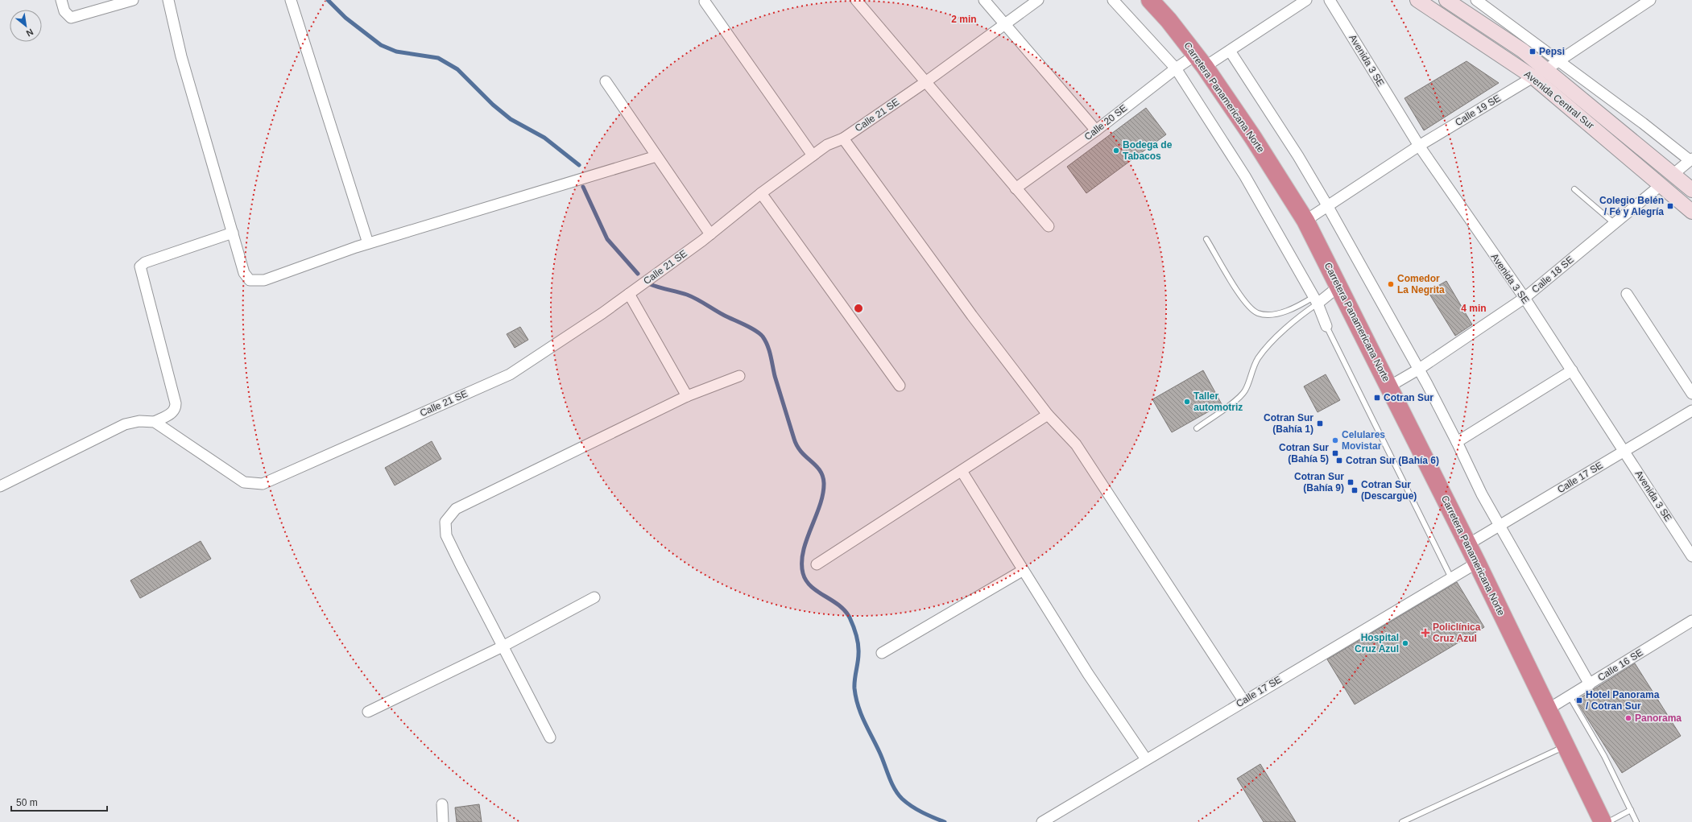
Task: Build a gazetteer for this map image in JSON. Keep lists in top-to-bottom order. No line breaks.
{"streets":{"highway":["Carretera Panamericana Norte"],"street":["Avenida 3 SE","Avenida Central Sur","Calle 19 SE","Calle 21 SE","Calle 20 SE","Calle 18 SE","Calle 17 SE","Calle 16 SE"]},"crossings":[["Avenida 3 SE","Calle 19 SE"],["Avenida 3 SE","Calle 18 SE"],["Avenida 3 SE","Calle 17 SE"],["Carretera Panamericana Norte","Calle 19 SE"],["Carretera Panamericana Norte","Calle 20 SE"],["Carretera Panamericana Norte","Calle 18 SE"],["Carretera Panamericana Norte","Calle 17 SE"],["Carretera Panamericana Norte","Calle 16 SE"],["Avenida Central Sur","Calle 19 SE"],["Avenida Central Sur","Calle 18 SE"]],"places":{"transit":["Pepsi","Colegio Belén / Fé y Alegría","Cotran Sur","Cotran Sur (Bahía 1)","Cotran Sur (Bahía 5)","Cotran Sur (Bahía 6)","Cotran Sur (Bahía 9)","Cotran Sur (Descargue)","Hotel Panorama / Cotran Sur"],"other":["Bodega de Tabacos","Comedor La Negrita","Taller automotriz","Celulares Movistar","Hospital Cruz Azul","Panorama"],"health":["Policlínica Cruz Azul"]},"scale_bar":"50 m","north":"bottom right","rings":["2 min","4 min"]}
